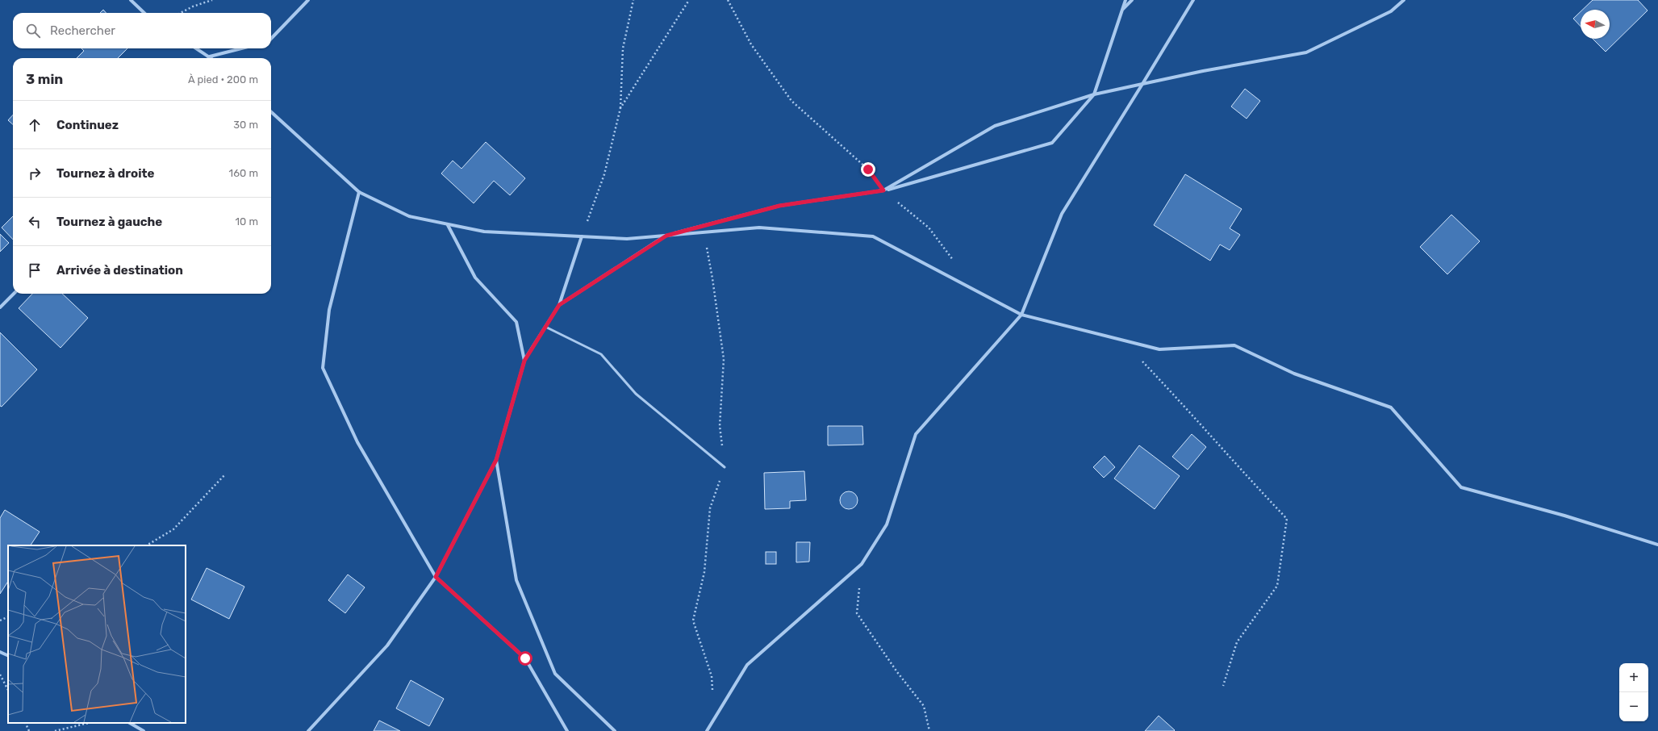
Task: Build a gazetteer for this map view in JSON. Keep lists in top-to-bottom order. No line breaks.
{"north":"left","page":{"search":"Rechercher","heading":["3 min","À pied · 200 m"],"list":[["Continuez","30 m"],["Tournez à droite","160 m"],["Tournez à gauche","10 m"],"Arrivée à destination"],"map_buttons":["+","−"]}}
